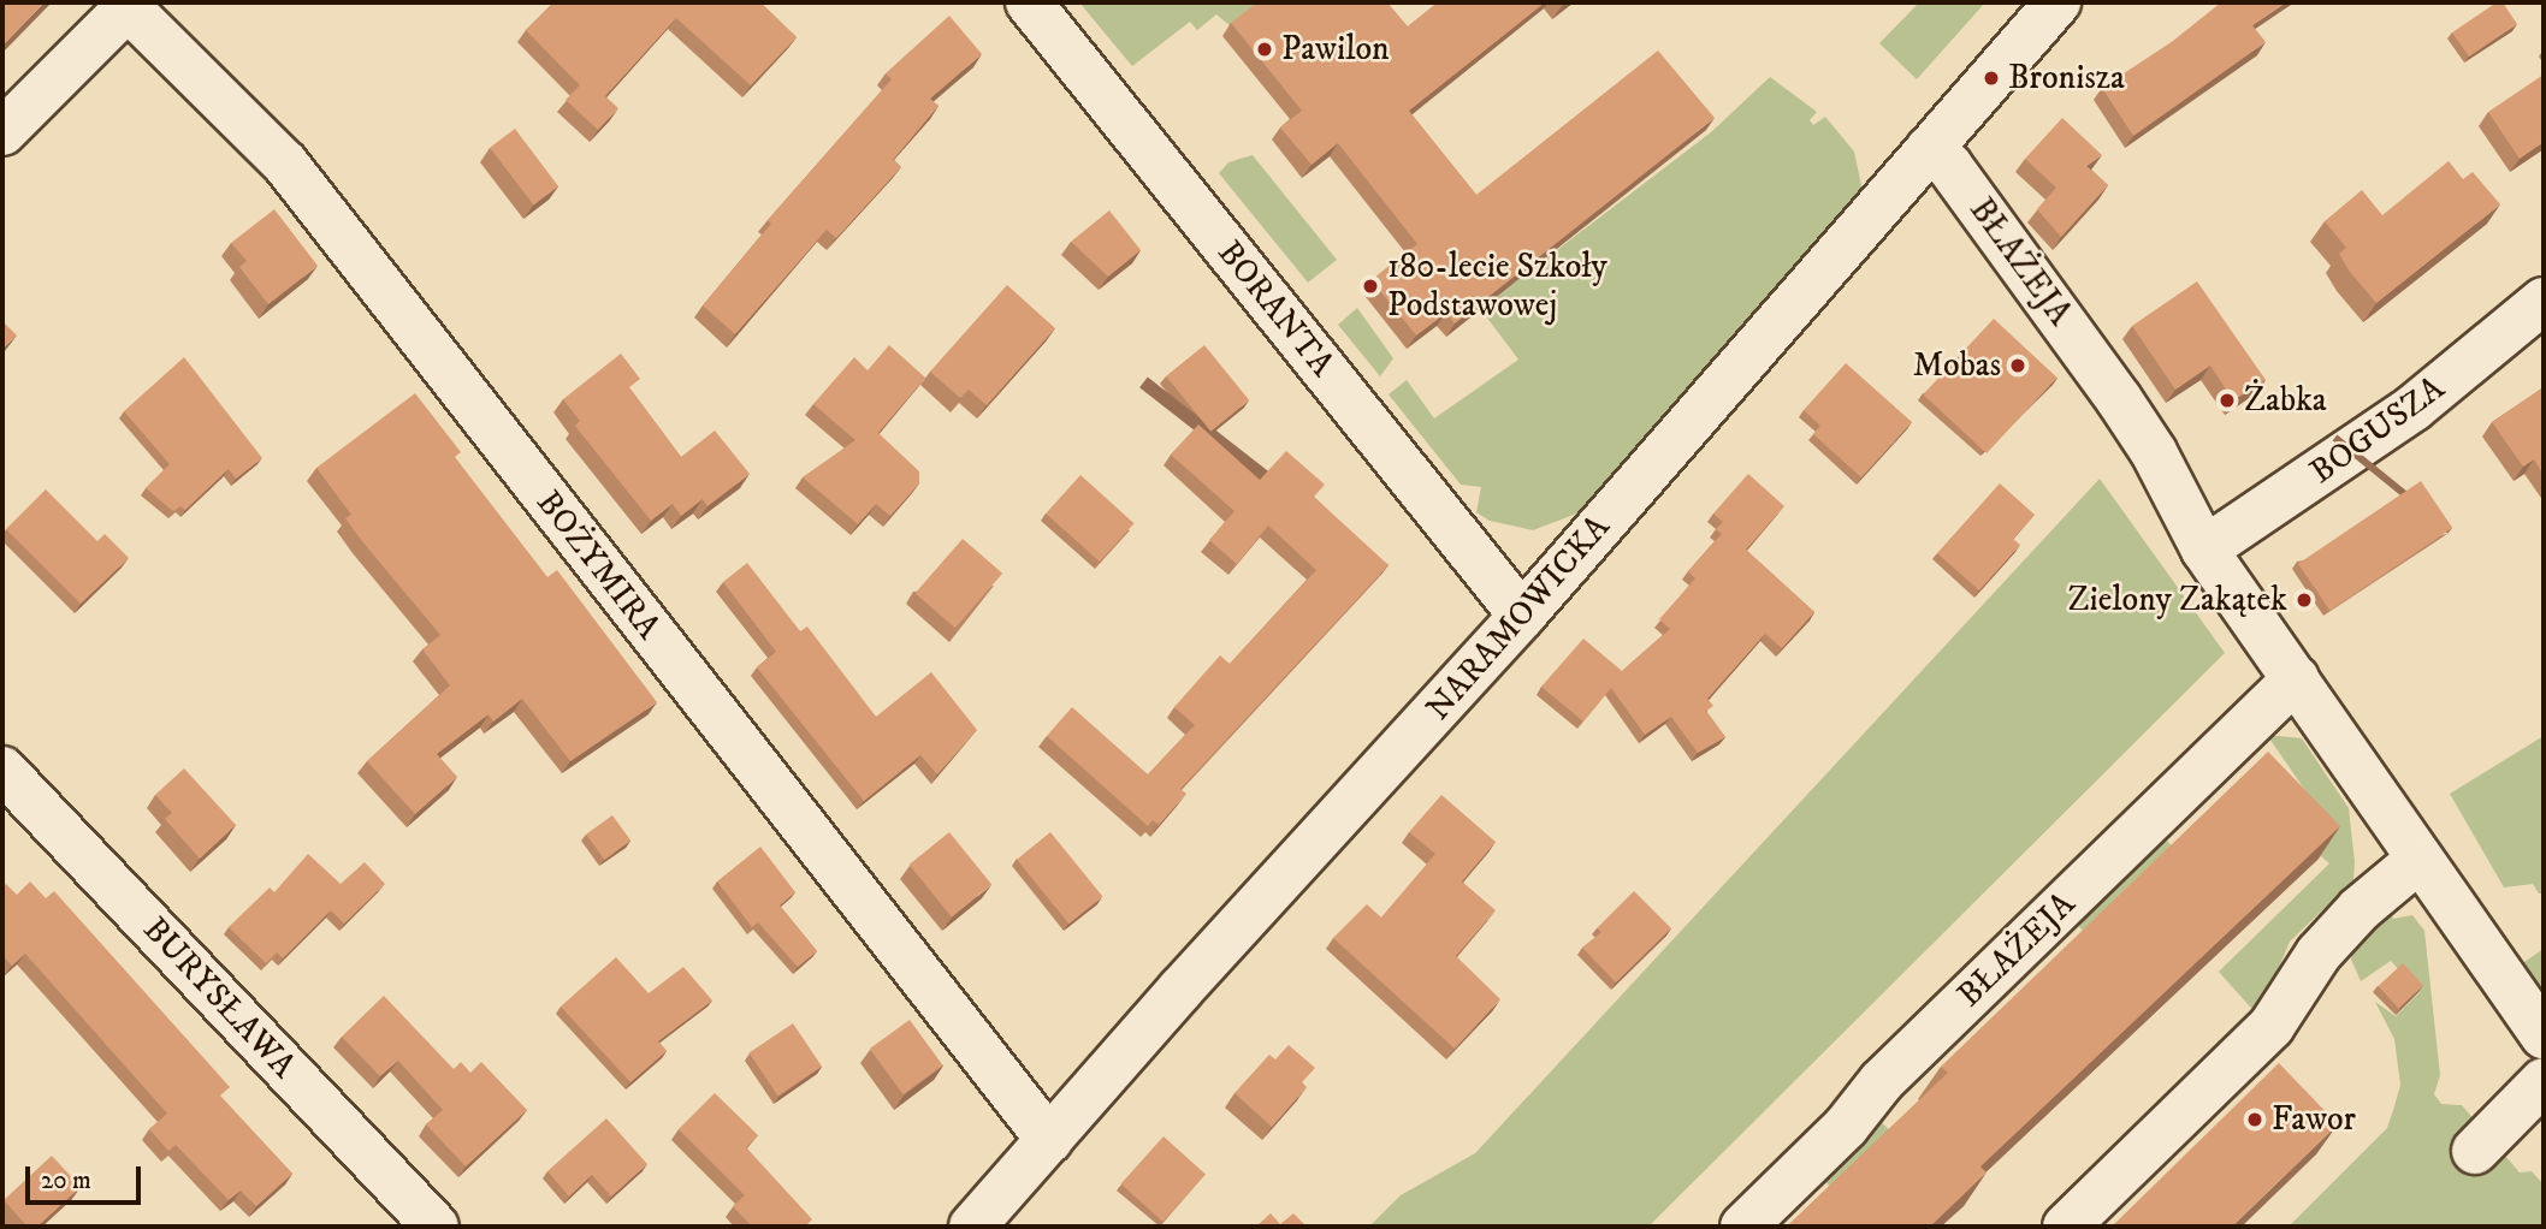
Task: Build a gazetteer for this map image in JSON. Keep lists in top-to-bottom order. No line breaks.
{"streets":{"street":["BŁAŻEJA","BORANTA","BOGUSZA","BOŻYMIRA","NARAMOWICKA","BURYSŁAWA"]},"crossings":[["BŁAŻEJA","BOGUSZA"],["BŁAŻEJA","NARAMOWICKA"],["BORANTA","NARAMOWICKA"],["BOŻYMIRA","NARAMOWICKA"]],"places":["Pawilon","Bronisza","180-lecie Szkoły Podstawowej","Mobas","Żabka","Zielony Zakątek","Fawor"],"scale_bar":"20 m"}
